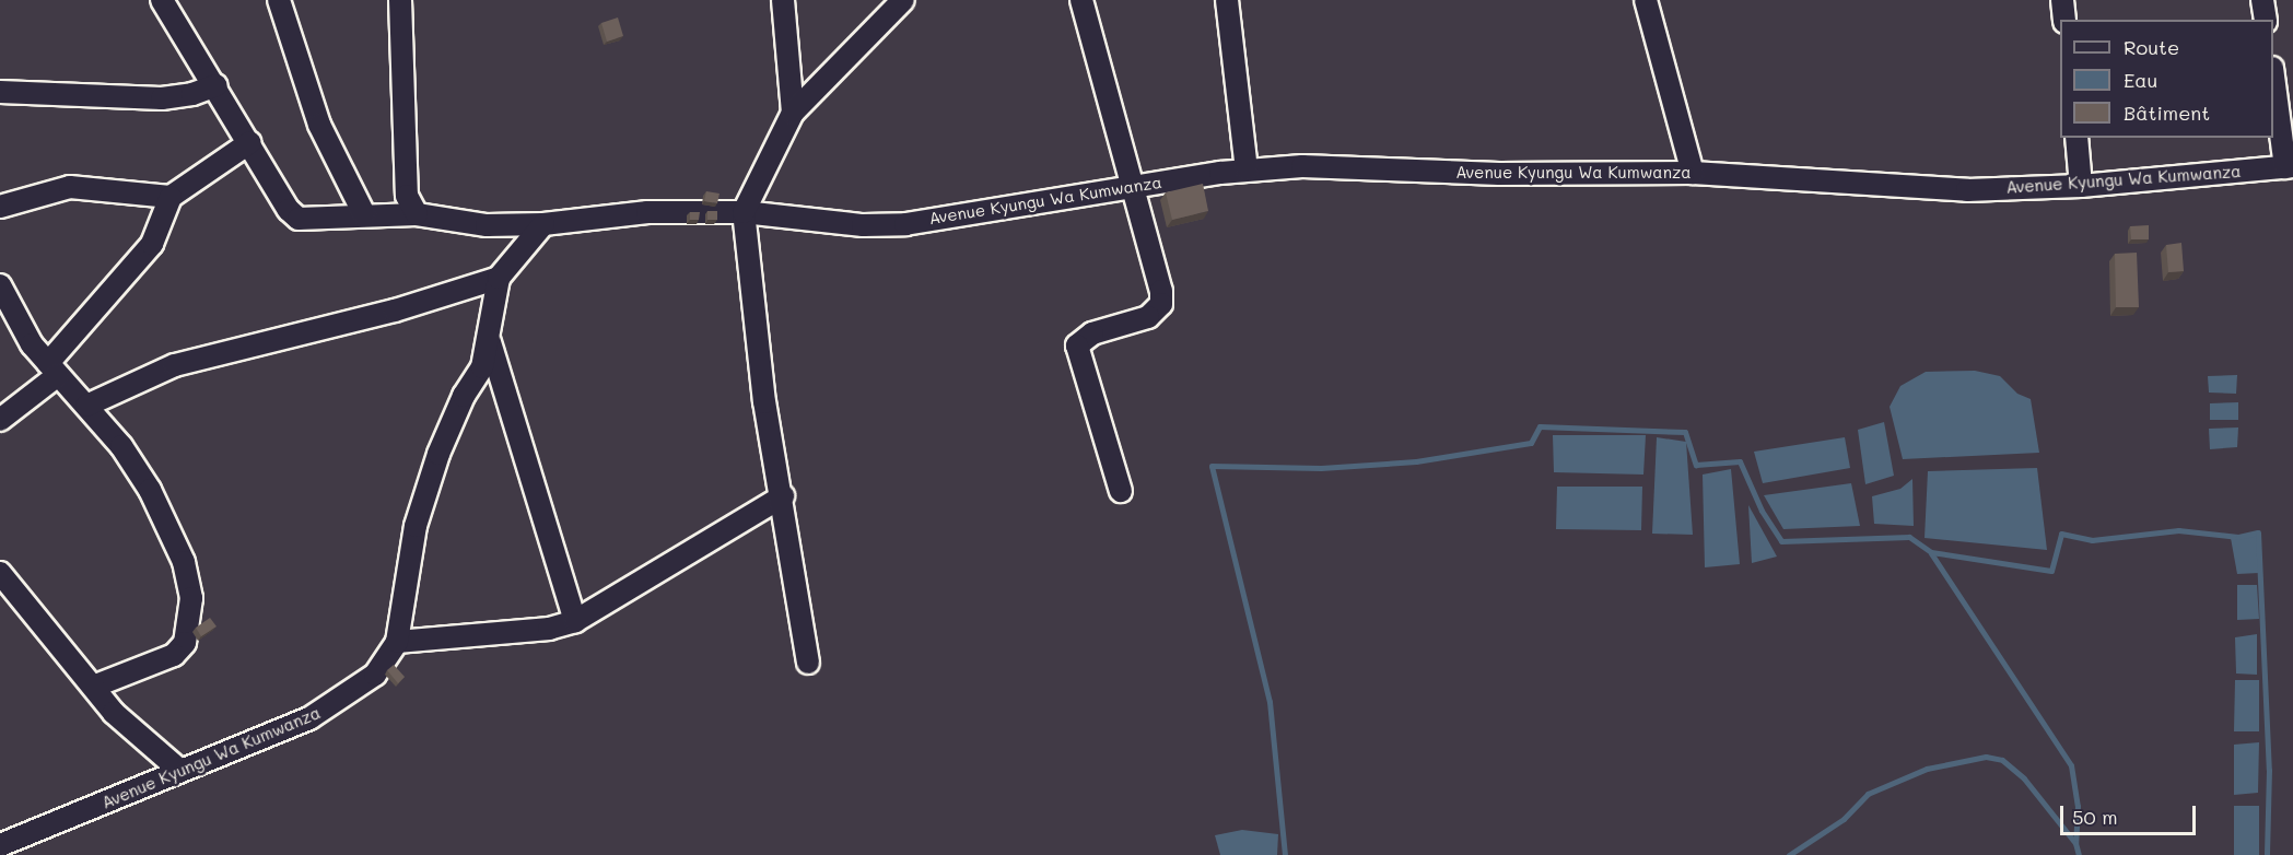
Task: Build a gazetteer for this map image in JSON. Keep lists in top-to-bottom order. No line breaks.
{"streets":{"street":["Avenue Kyungu Wa Kumwanza"]},"legend":["Route","Eau","Bâtiment"],"scale_bar":"50 m"}
